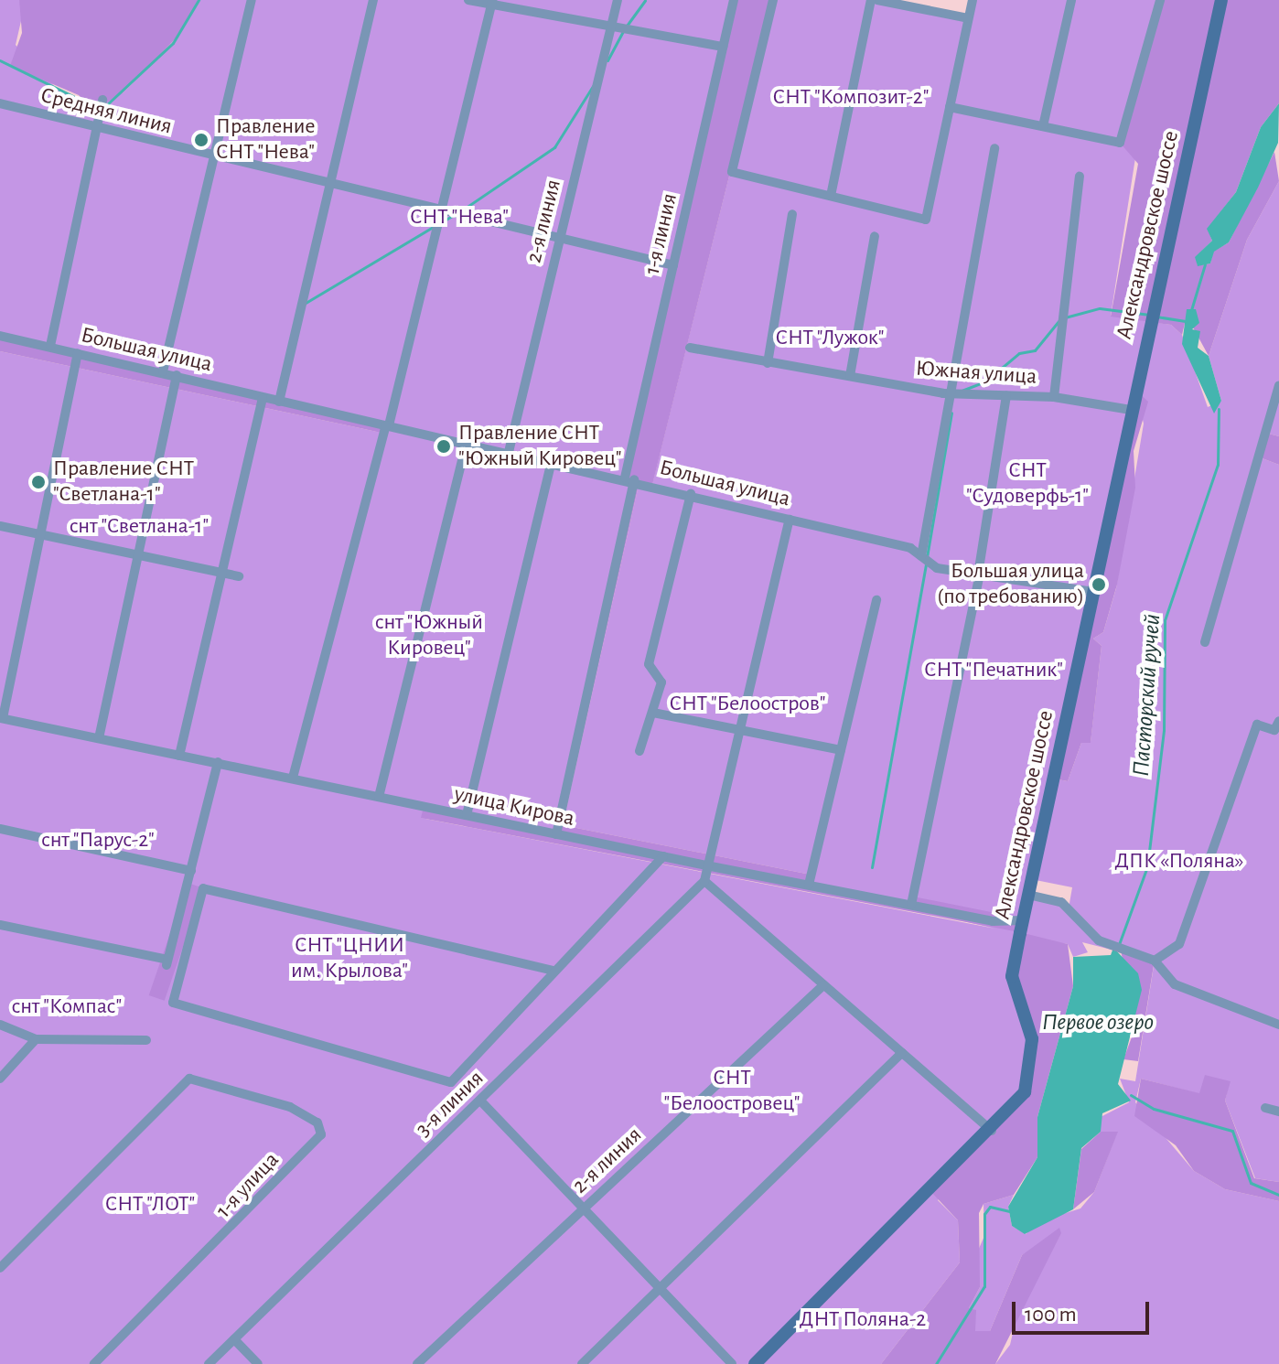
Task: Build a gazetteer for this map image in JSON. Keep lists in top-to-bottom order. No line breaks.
{"streets":{"street":["Средняя линия","2-я линия","1-я линия","Александровское шоссе","Большая улица","Южная улица","улица Кирова","3-я линия","1-я улица"]},"crossings":[["Средняя линия","2-я линия"],["Средняя линия","1-я линия"],["2-я линия","Большая улица"],["1-я линия","Большая улица"],["1-я линия","улица Кирова"],["Александровское шоссе","Южная улица"],["Александровское шоссе","улица Кирова"],["Большая улица","3-я линия"],["улица Кирова","3-я линия"]],"water":["Пасторский ручей","Первое озеро"],"parks":["СНТ \"Композит-2\"","СНТ \"Нева\"","СНТ \"Лужок\"","СНТ \"Судоверфь-1\"","снт \"Светлана-1\"","снт \"Южный Кировец\"","СНТ \"Печатник\"","СНТ \"Белоостров\"","снт \"Парус-2\"","ДПК «Поляна»","СНТ \"ЦНИИ им. Крылова\"","снт \"Компас\"","СНТ \"Белоостровец\"","СНТ \"ЛОТ\"","ДНТ Поляна-2"],"places":["Правление СНТ \"Нева\"","Правление СНТ \"Южный Кировец\"","Правление СНТ \"Светлана-1\"","Большая улица (по требованию)"],"scale_bar":"100 m"}
